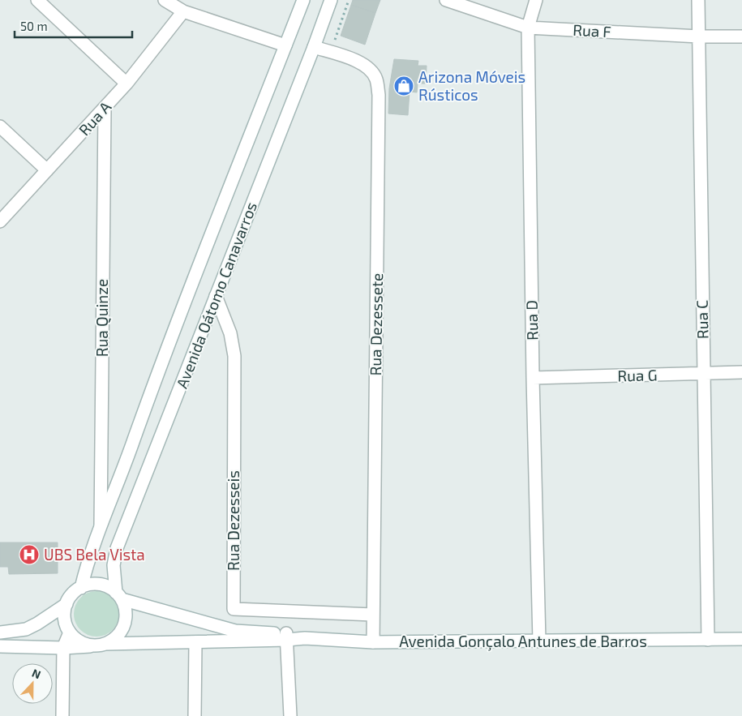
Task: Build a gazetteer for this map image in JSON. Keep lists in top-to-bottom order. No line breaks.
{"streets":{"street":["Rua F","Rua A","Avenida Oátomo Canavarros","Rua Quinze","Rua C","Rua D","Rua Dezessete","Rua G","Rua Dezesseis","Avenida Gonçalo Antunes de Barros"]},"crossings":[["Rua F","Rua C"],["Rua F","Rua D"],["Rua A","Rua Quinze"],["Avenida Oátomo Canavarros","Rua Quinze"],["Avenida Oátomo Canavarros","Rua Dezessete"],["Avenida Oátomo Canavarros","Rua Dezesseis"],["Avenida Oátomo Canavarros","Avenida Gonçalo Antunes de Barros"],["Rua C","Rua G"],["Rua C","Avenida Gonçalo Antunes de Barros"],["Rua D","Rua G"],["Rua D","Avenida Gonçalo Antunes de Barros"],["Rua Dezessete","Rua Dezesseis"],["Rua Dezessete","Avenida Gonçalo Antunes de Barros"]],"places":{"shop":["Arizona Móveis Rústicos"],"hospital":["UBS Bela Vista"]},"scale_bar":"50 m","north":"top"}
